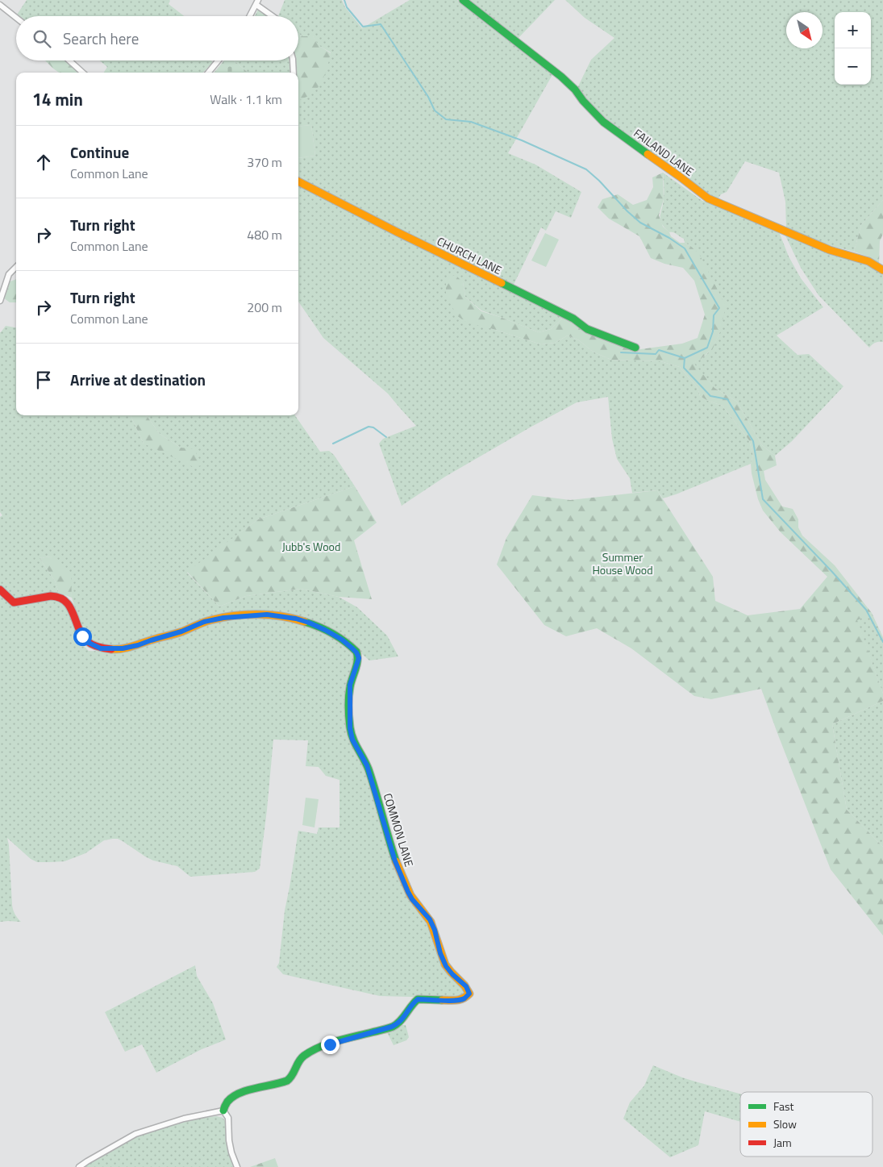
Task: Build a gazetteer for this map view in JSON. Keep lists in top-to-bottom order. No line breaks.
{"streets":{"street":["FAILAND LANE","CHURCH LANE","COMMON LANE"]},"parks":["Jubb's Wood","Summer House Wood"],"legend":["Fast","Slow","Jam"],"north":"bottom right","page":{"map_buttons":["+","−"],"search":"Search here","heading":["14 min","Walk · 1.1 km"],"list":[["Continue","Common Lane","370 m"],["Turn right","Common Lane","480 m"],["Turn right","Common Lane","200 m"],"Arrive at destination"]}}
